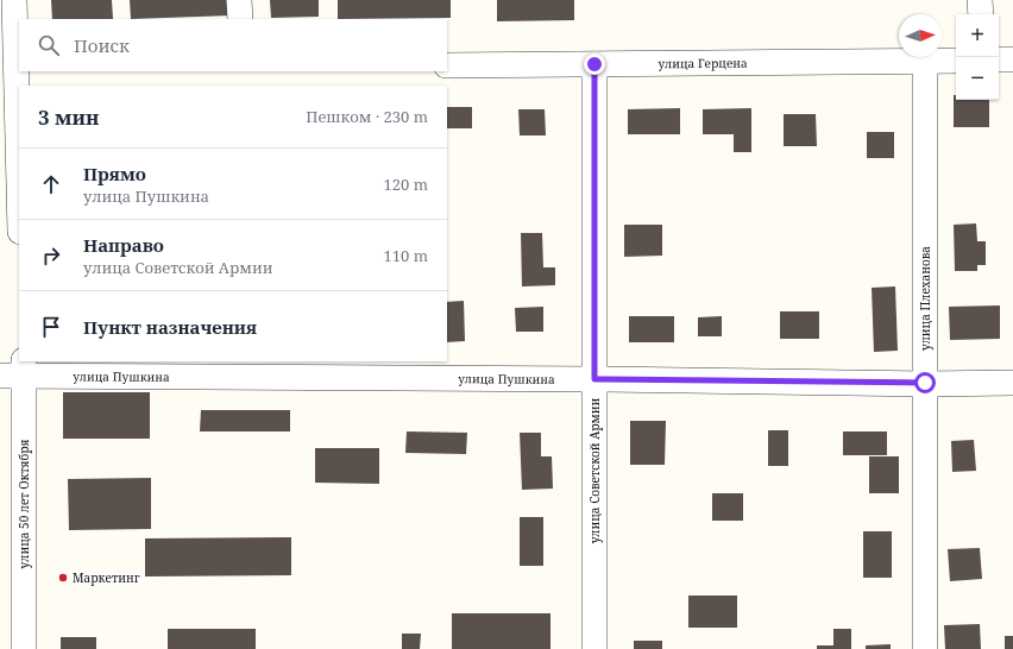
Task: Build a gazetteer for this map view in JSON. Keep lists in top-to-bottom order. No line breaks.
{"streets":{"street":["улица Герцена","улица Плеханова","улица Пушкина","улица Советской Армии","улица 50 лет Октября"]},"crossings":[["улица Герцена","улица Плеханова"],["улица Герцена","улица Советской Армии"],["улица Плеханова","улица Пушкина"],["улица Пушкина","улица Советской Армии"],["улица Пушкина","улица 50 лет Октября"]],"places":["Маркетинг"],"north":"right","page":{"map_buttons":["+","−"],"search":"Поиск","heading":["3 мин","Пешком · 230 m"],"list":[["Прямо","улица Пушкина","120 m"],["Направо","улица Советской Армии","110 m"],"Пункт назначения"]}}
